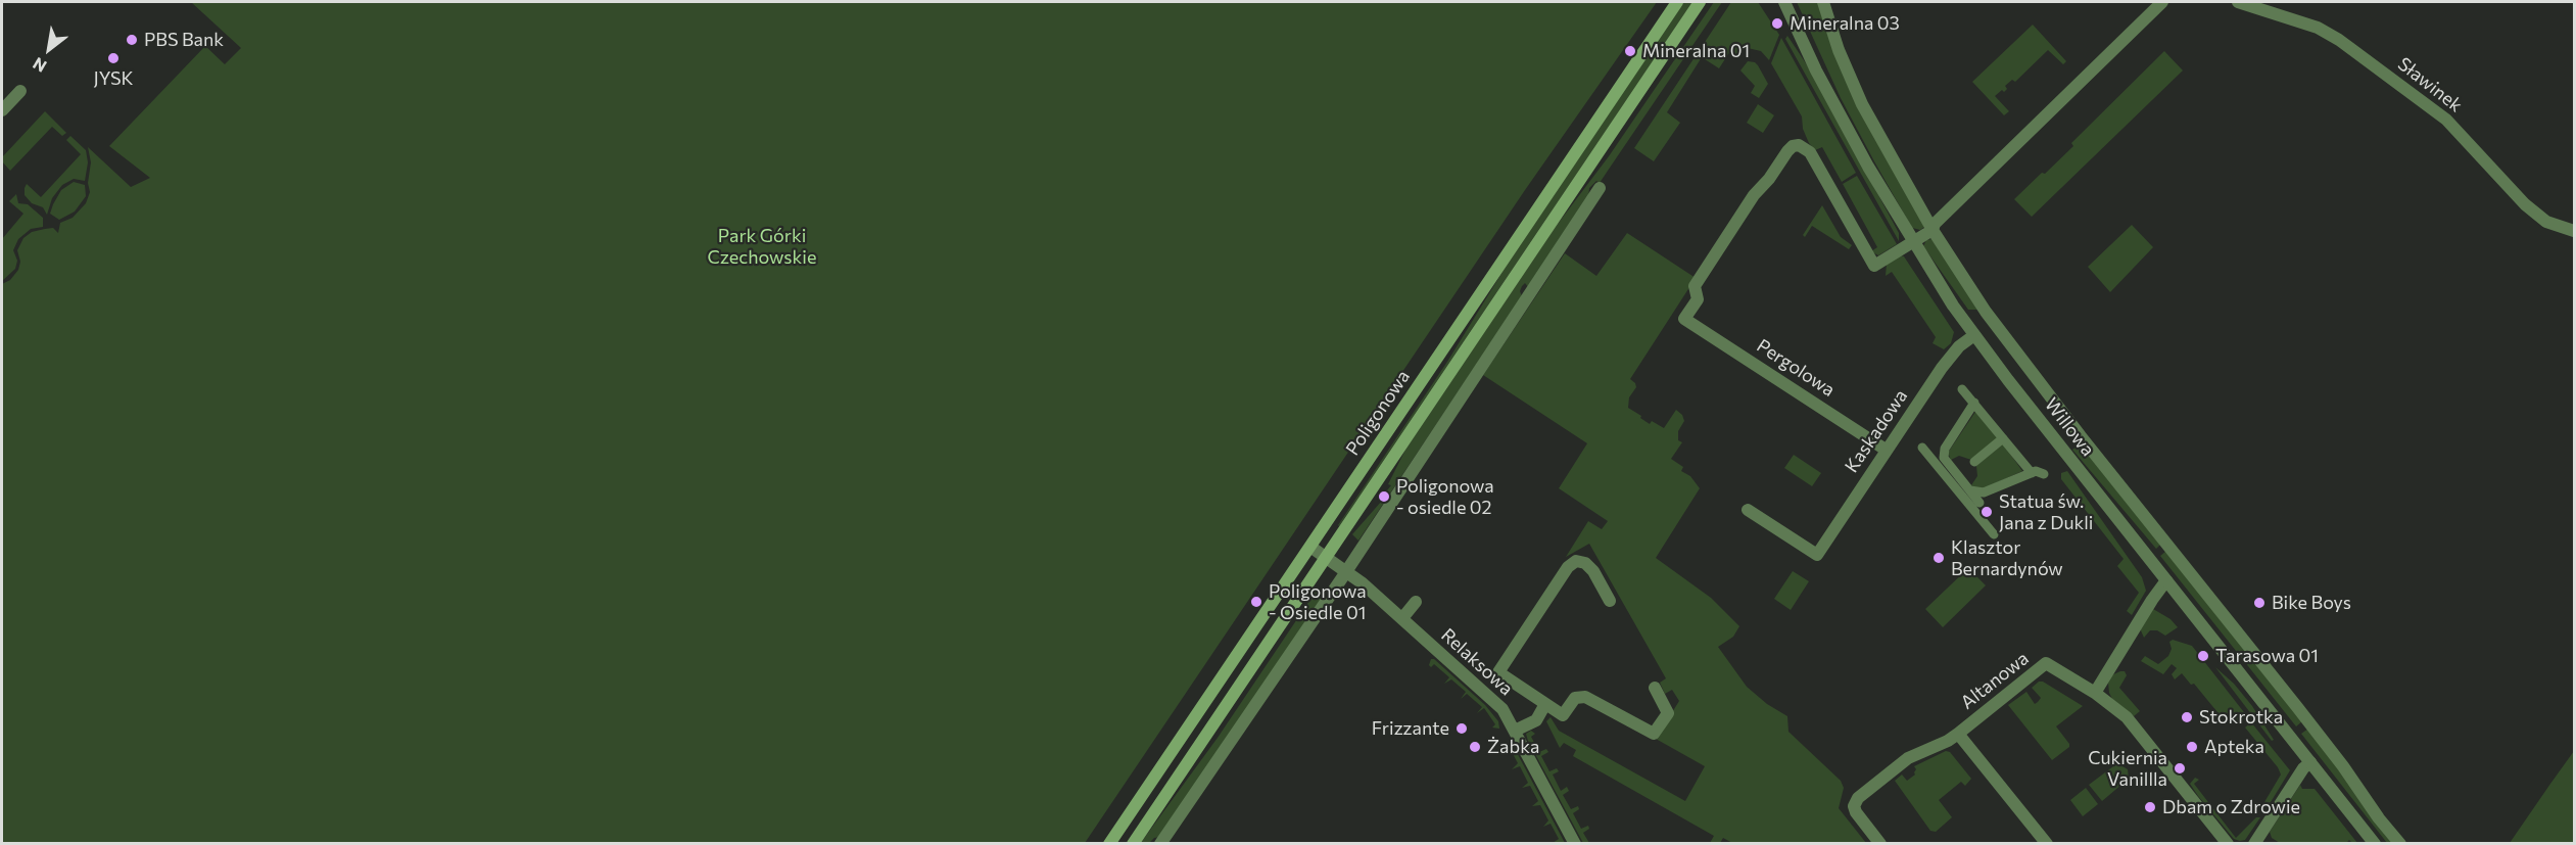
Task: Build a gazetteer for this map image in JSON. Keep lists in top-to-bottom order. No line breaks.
{"streets":{"main road":["Poligonowa"],"street":["Sławinek","Pergolowa","Willowa","Kaskadowa","Relaksowa","Altanowa"]},"crossings":[["Pergolowa","Willowa"],["Pergolowa","Kaskadowa"],["Poligonowa","Relaksowa"],["Willowa","Kaskadowa"]],"parks":["Park Górki Czechowskie"],"places":["Mineralna 03","PBS Bank","Mineralna 01","JYSK","Poligonowa - osiedle 02","Statua św. Jana z Dukli","Klasztor Bernardynów","Poligonowa - Osiedle 01","Bike Boys","Tarasowa 01","Stokrotka","Frizzante","Żabka","Apteka","Cukiernia Vanillla","Dbam o Zdrowie"],"north":"bottom left"}
